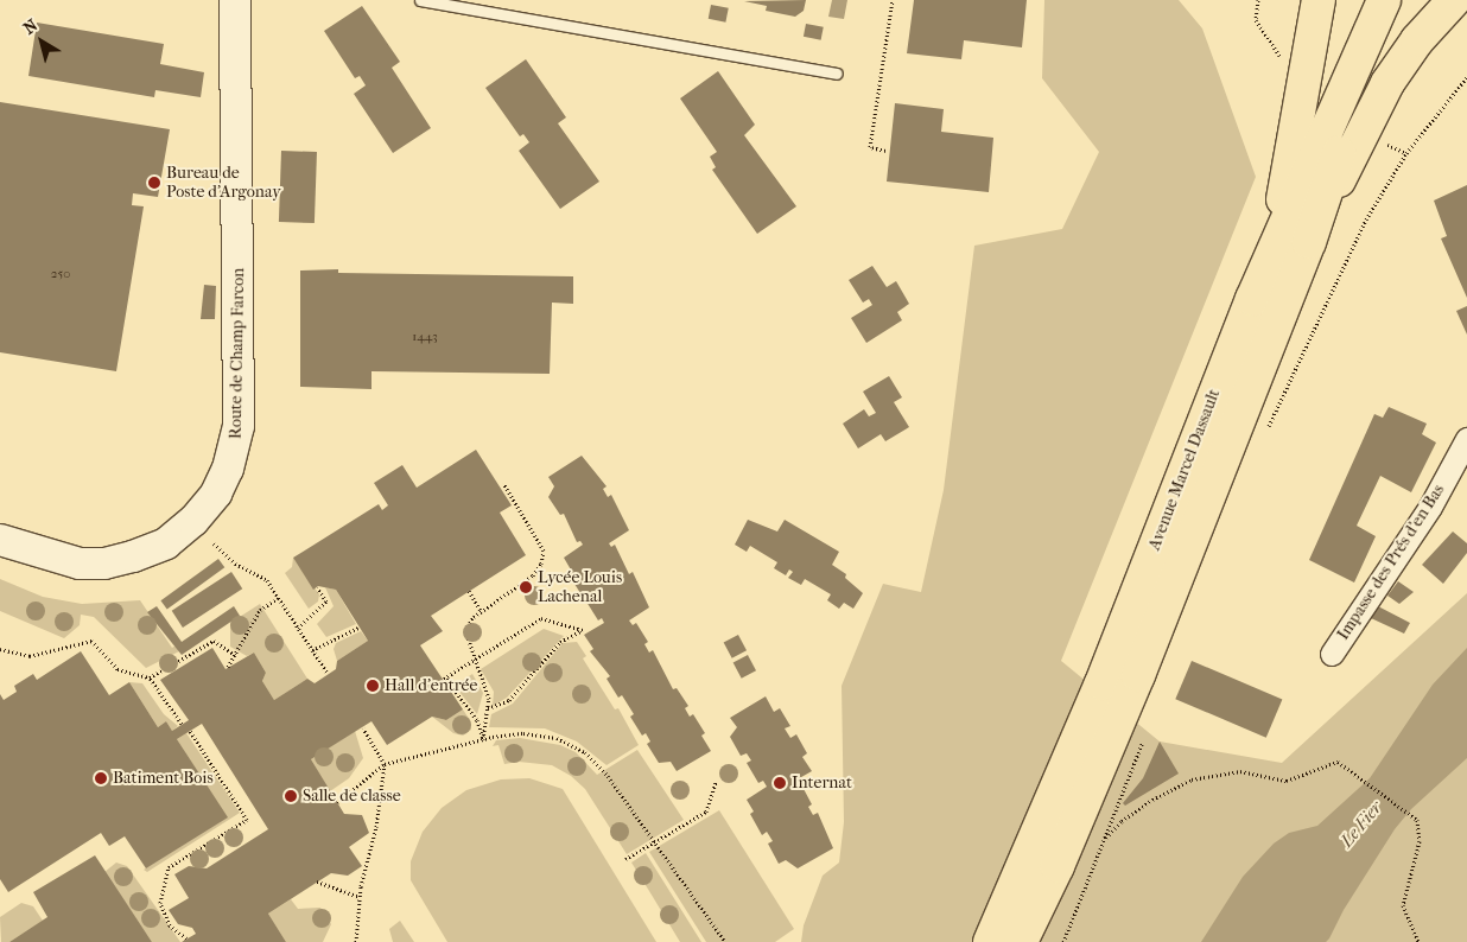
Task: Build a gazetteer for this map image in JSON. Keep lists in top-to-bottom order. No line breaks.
{"streets":{"highway":["Avenue Marcel Dassault"],"street":["Route de Champ Farcon","Impasse des Prés d'en Bas"]},"water":["Le Fier"],"places":["Bureau de Poste d'Argonay","Lycée Louis Lachenal","Hall d'entrée","Batiment Bois","Internat","Salle de classe"],"house_numbers":["250","1443"],"north":"top left"}
